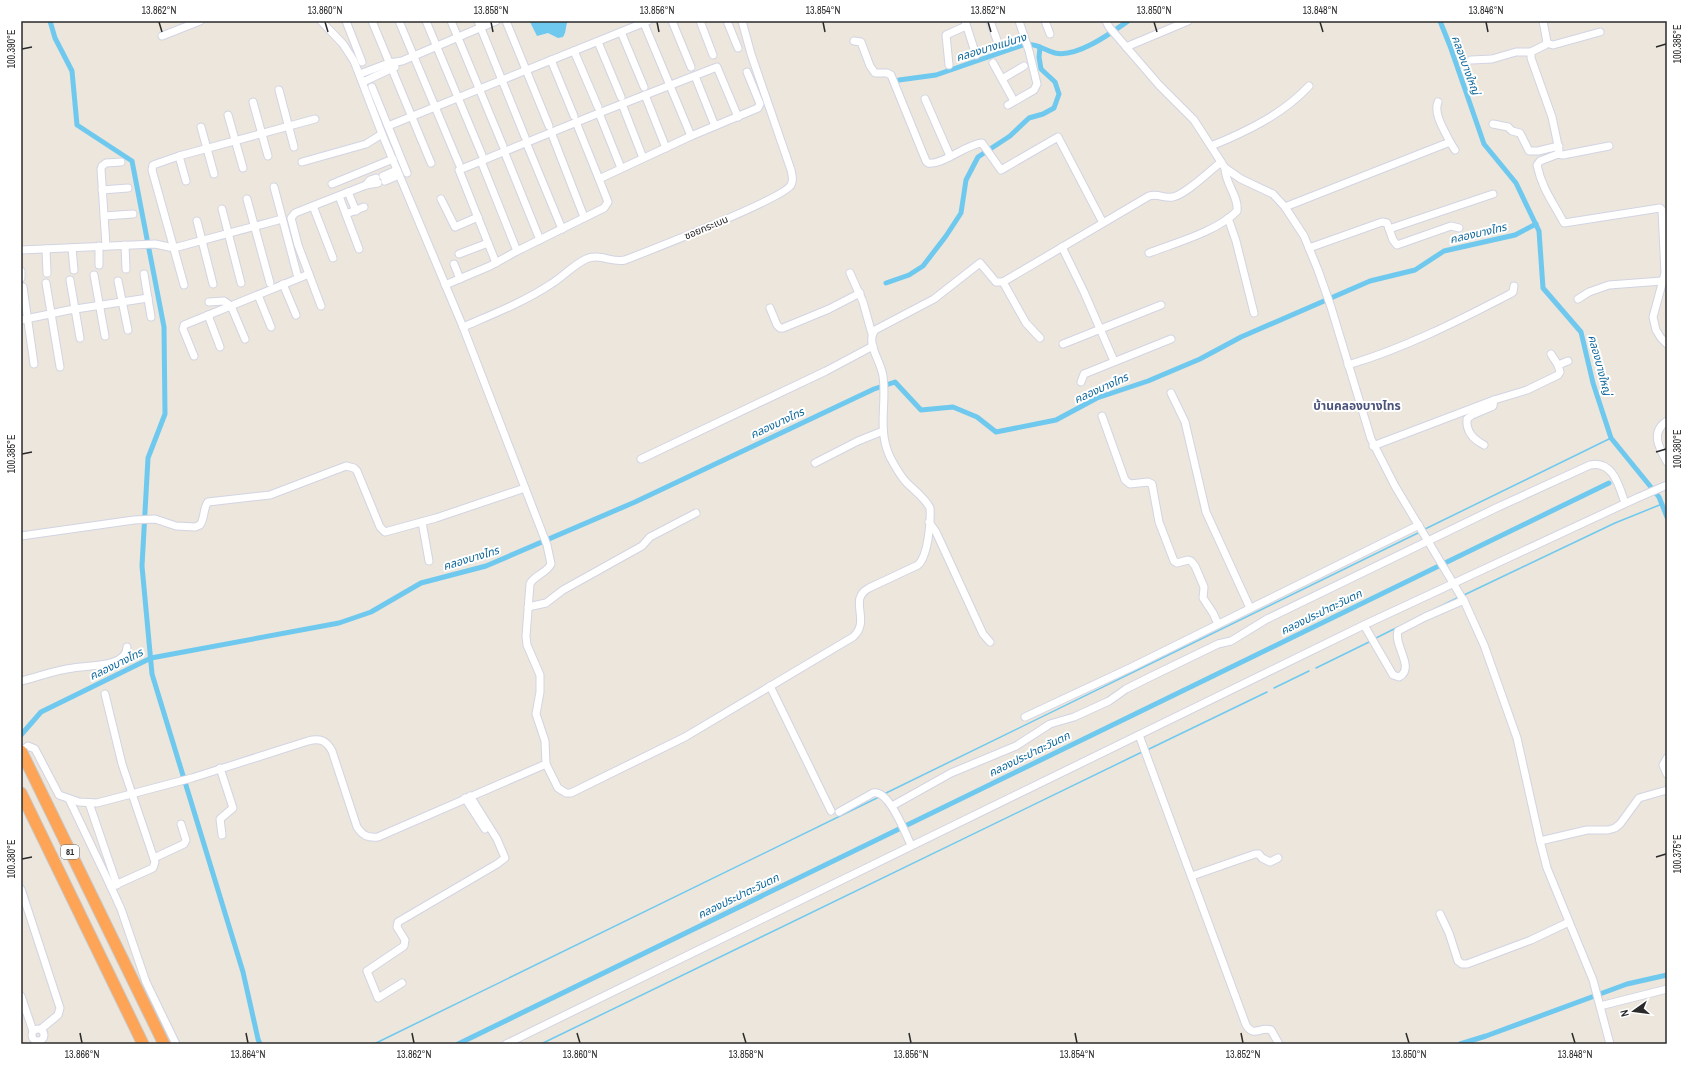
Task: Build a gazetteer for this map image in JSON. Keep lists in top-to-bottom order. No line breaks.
{"streets":{"highway":["81"],"street":["ซอยกระเบน"]},"districts":["บ้านคลองบางไทร"],"water":["คลองบางแม่นาง","คลองบางใหญ่","คลองบางไทร","คลองประปาตะวันตก"],"north":"left","coordinates":["13.862°N","13.860°N","13.858°N","13.856°N","13.854°N","13.852°N","13.850°N","13.848°N","13.846°N","100.385°E","100.390°E","100.380°E","100.375°E","13.866°N","13.864°N"]}
